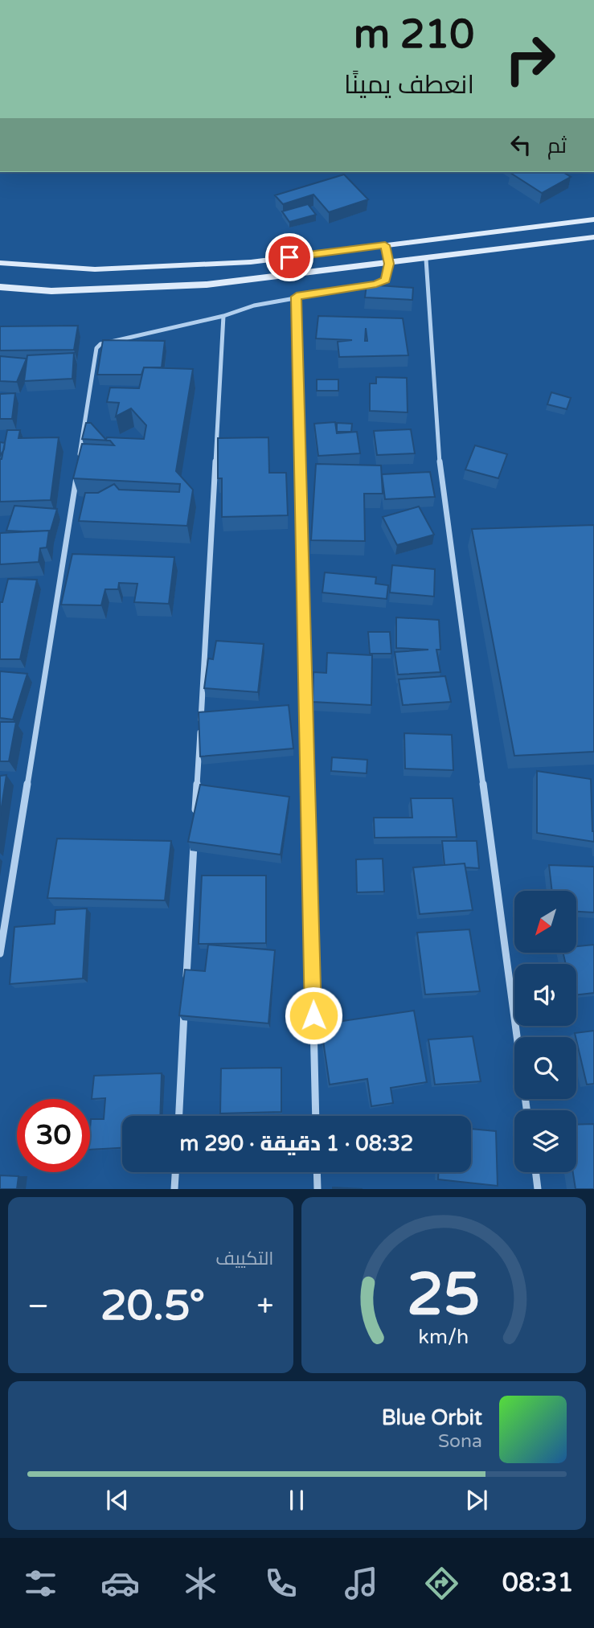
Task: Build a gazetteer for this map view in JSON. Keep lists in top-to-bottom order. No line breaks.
{"north":"bottom left","page":{"turn":["210 m","انعطف يمينًا"],"then":"ثم","limit":"30","trip":"08:32 · 1 دقيقة · 290 m","tile":"التكييف","heat":["−","20.5°","+"],"song":["Blue Orbit","Sona"],"tabs":"08:31","gauge":["25","km/h"]}}
